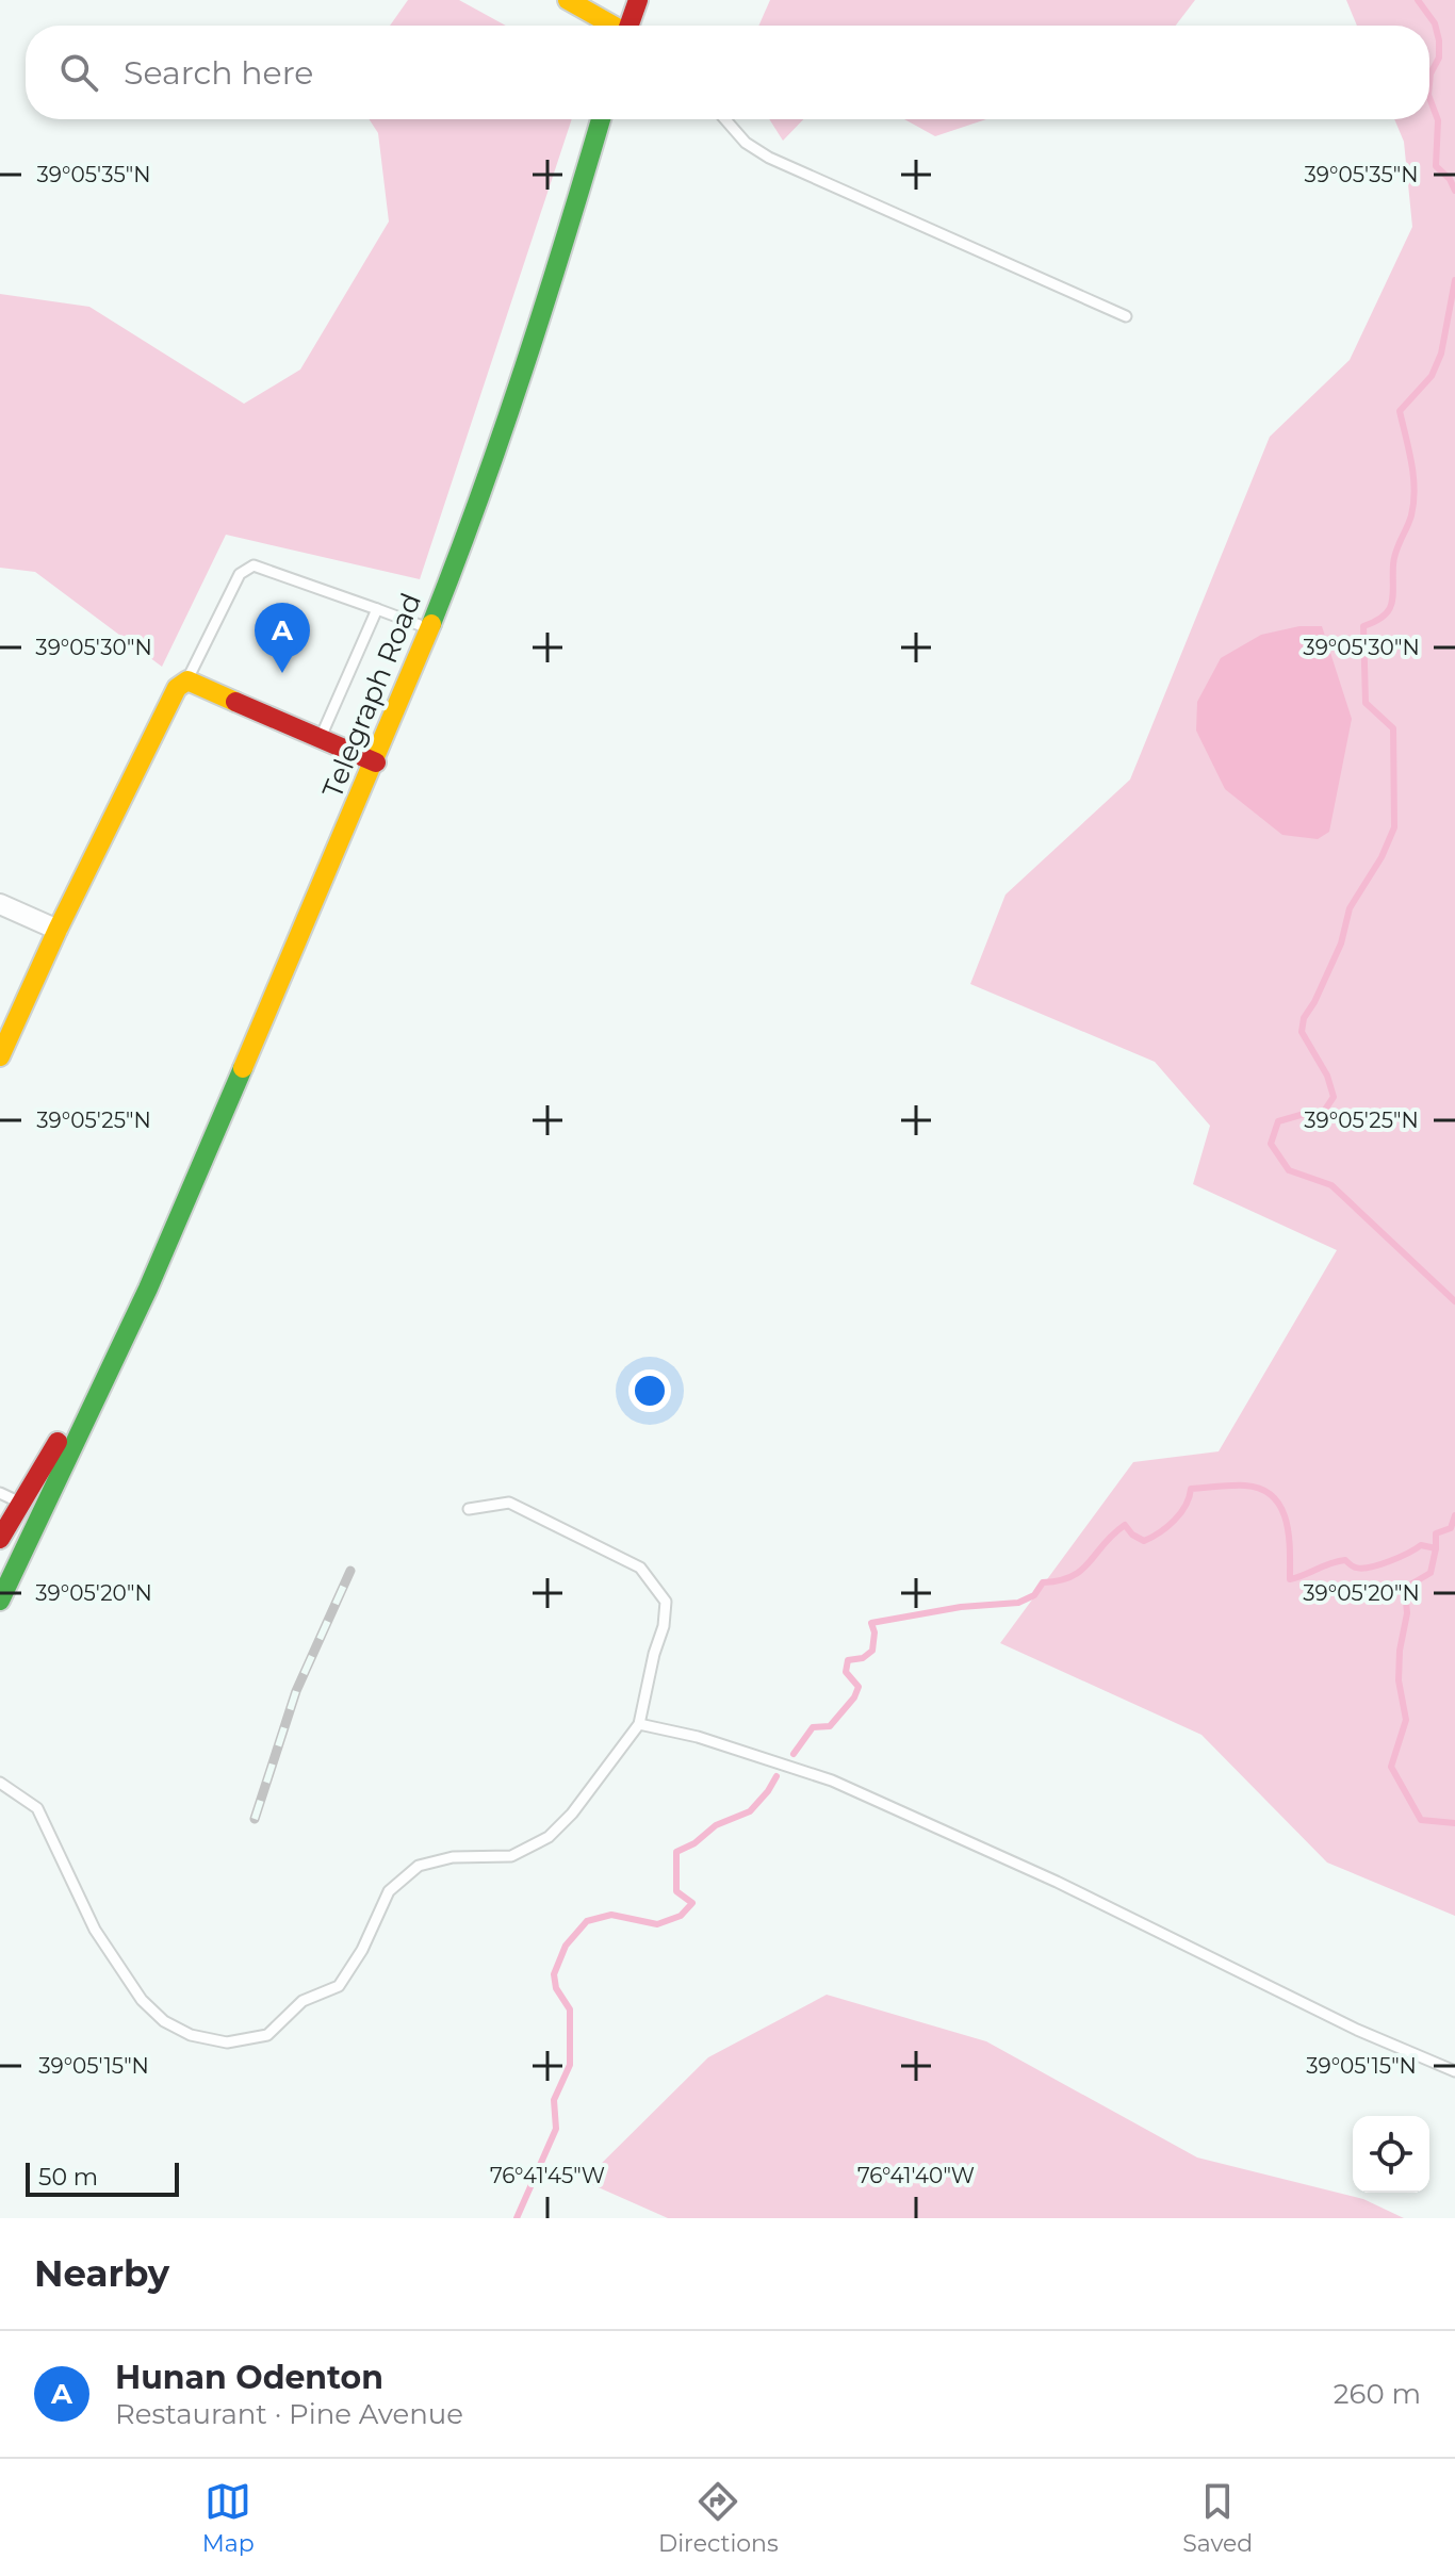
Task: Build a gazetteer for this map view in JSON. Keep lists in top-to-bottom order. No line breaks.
{"streets":{"main road":["Telegraph Road"]},"scale_bar":"50 m","page":{"search":"Search here","pins":"A","scale":"50 m","heading":"Nearby","list":[{"mark":"A","name":"Hunan Odenton","note":"Restaurant · Pine Avenue","value":"260 m"}],"nav":["Map","Directions","Saved"]},"coordinates":["39°05'35\"N","39°05'30\"N","39°05'25\"N","39°05'20\"N","39°05'15\"N","76°41'45\"W","76°41'40\"W"]}
